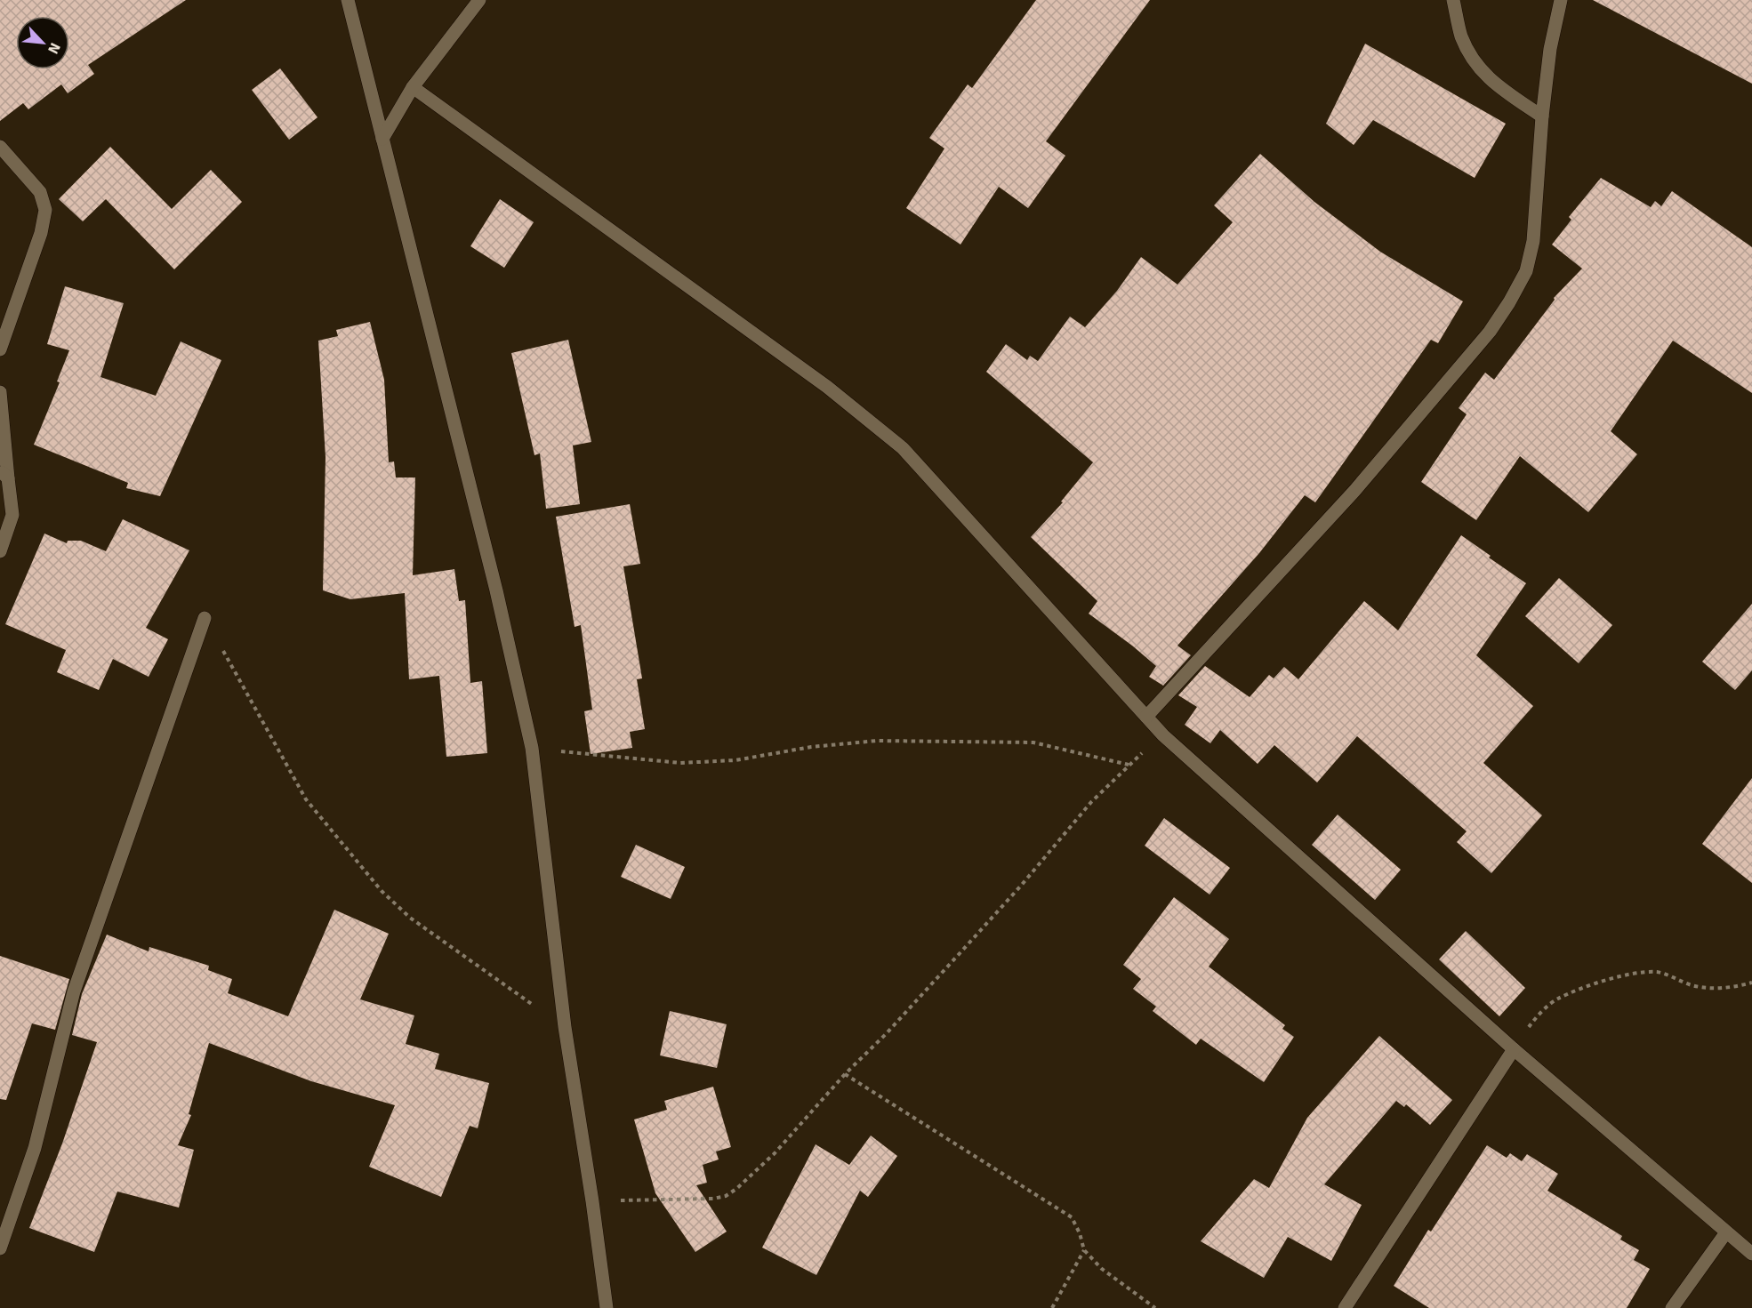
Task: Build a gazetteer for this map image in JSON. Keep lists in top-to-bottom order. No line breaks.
{"north":"bottom right"}
